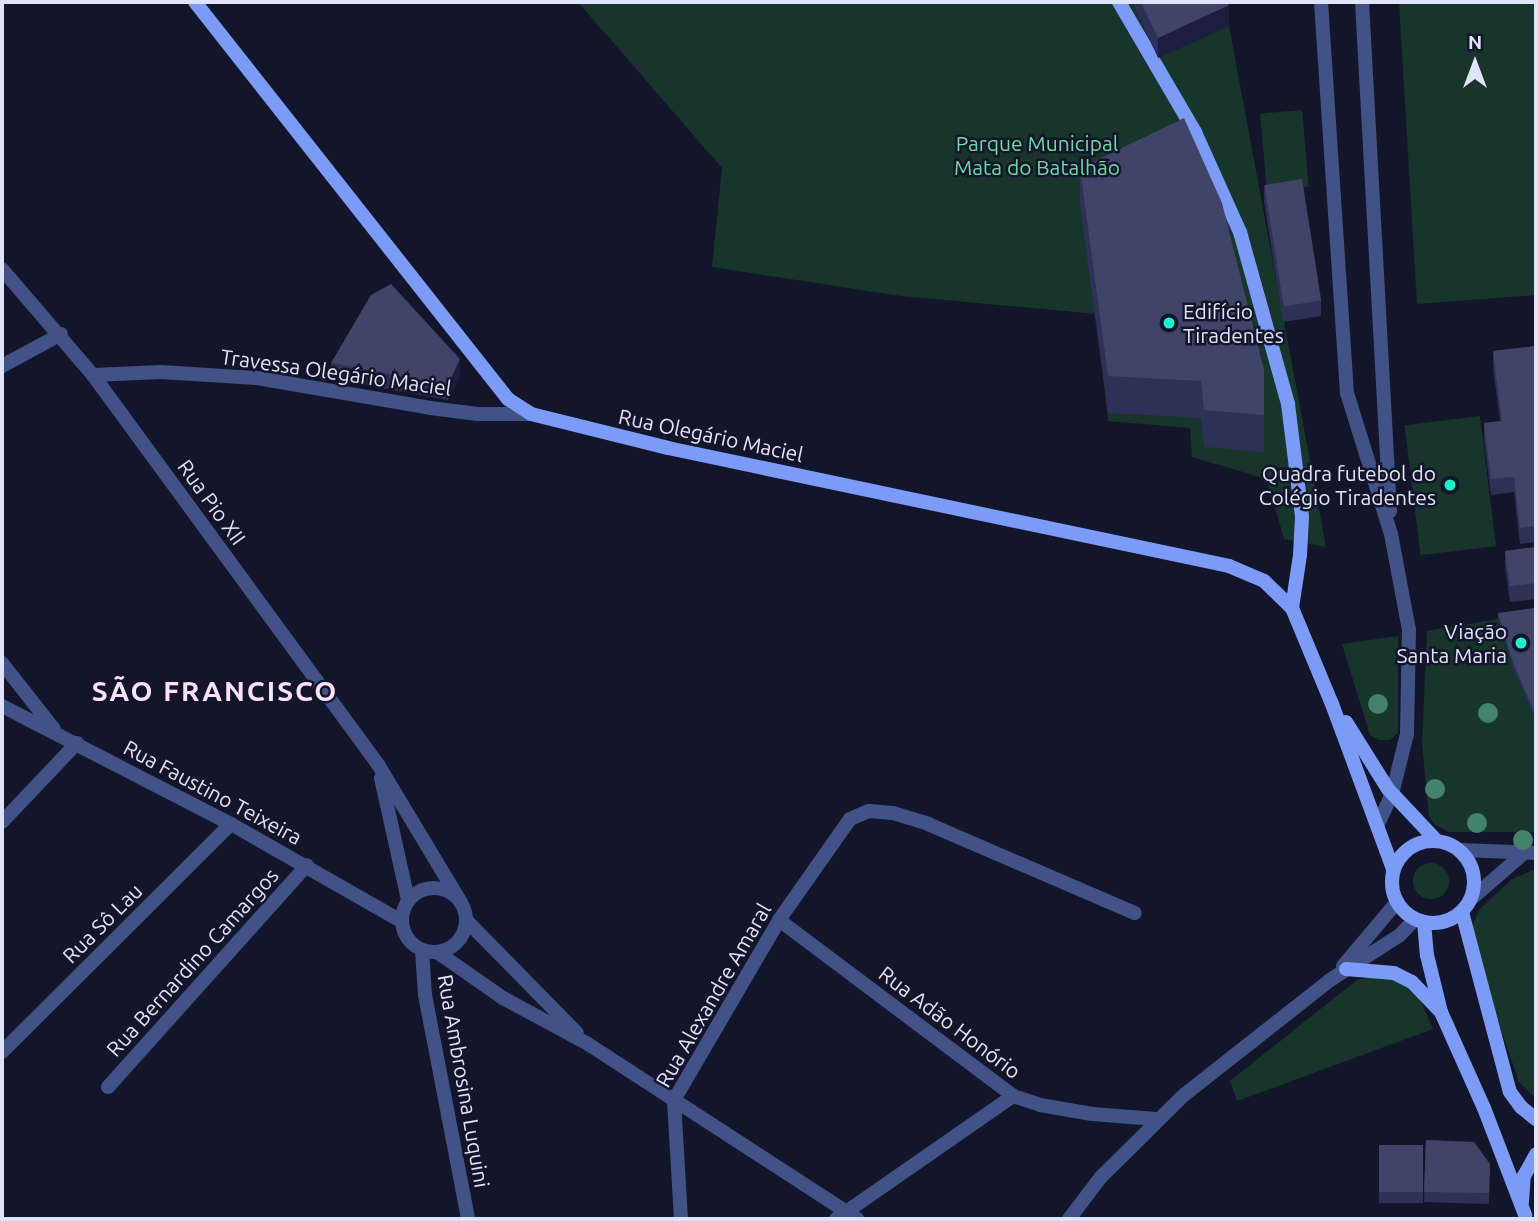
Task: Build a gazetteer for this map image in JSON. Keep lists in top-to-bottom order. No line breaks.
{"streets":{"street":["Travessa Olegário Maciel","Rua Olegário Maciel","Rua Pio XII","Rua Faustino Teixeira","Rua Sô Lau","Rua Bernardino Camargos","Rua Alexandre Amaral","Rua Adão Honório","Rua Ambrosina Luquini"]},"crossings":[["Travessa Olegário Maciel","Rua Olegário Maciel"],["Travessa Olegário Maciel","Rua Pio XII"],["Rua Pio XII","Rua Faustino Teixeira"],["Rua Pio XII","Rua Ambrosina Luquini"],["Rua Faustino Teixeira","Rua Sô Lau"],["Rua Faustino Teixeira","Rua Bernardino Camargos"],["Rua Faustino Teixeira","Rua Ambrosina Luquini"],["Rua Alexandre Amaral","Rua Adão Honório"]],"districts":["SÃO FRANCISCO"],"parks":["Parque Municipal Mata do Batalhão"],"places":["Edifício Tiradentes","Quadra futebol do Colégio Tiradentes","Viação Santa Maria"],"north":"top"}
